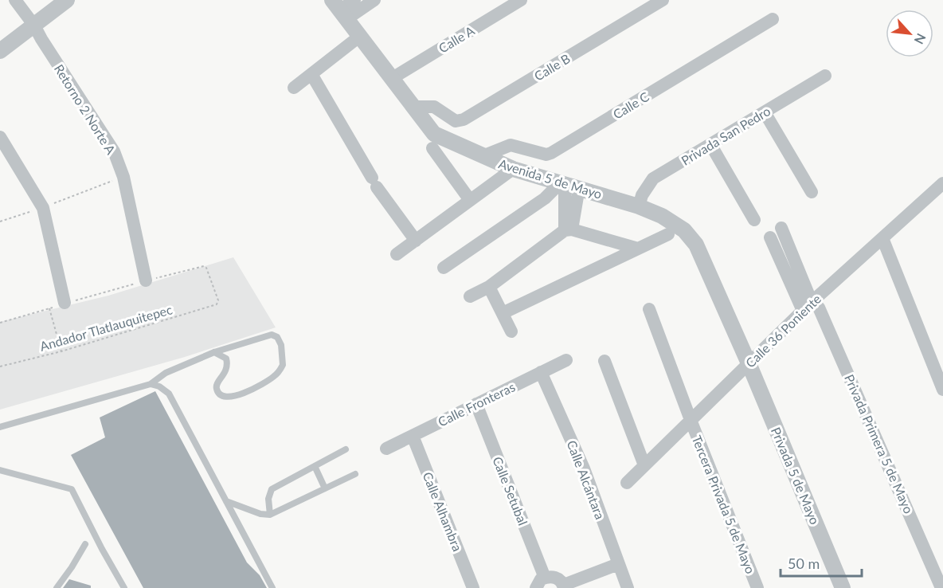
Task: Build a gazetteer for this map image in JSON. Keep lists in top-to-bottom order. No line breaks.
{"streets":{"street":["Calle A","Calle B","Calle C","Retorno 2 Norte A","Privada San Pedro","Avenida 5 de Mayo","Calle 36 Poniente","Calle Fronteras","Privada Primera 5 de Mayo","Privada 5 de Mayo","Calle Alcántara","Calle Setubal","Tercera Privada 5 de Mayo","Calle Alhambra"],"path":["Andador Tlatlauquitepec"]},"crossings":[["Calle A","Avenida 5 de Mayo"],["Calle B","Avenida 5 de Mayo"],["Calle C","Avenida 5 de Mayo"],["Retorno 2 Norte A","Andador Tlatlauquitepec"],["Privada San Pedro","Avenida 5 de Mayo"],["Avenida 5 de Mayo","Calle 36 Poniente"],["Avenida 5 de Mayo","Privada 5 de Mayo"],["Calle 36 Poniente","Privada Primera 5 de Mayo"],["Calle 36 Poniente","Privada 5 de Mayo"],["Calle 36 Poniente","Tercera Privada 5 de Mayo"],["Calle Fronteras","Calle Alcántara"],["Calle Fronteras","Calle Setubal"],["Calle Fronteras","Calle Alhambra"]],"scale_bar":"50 m","north":"bottom right"}
